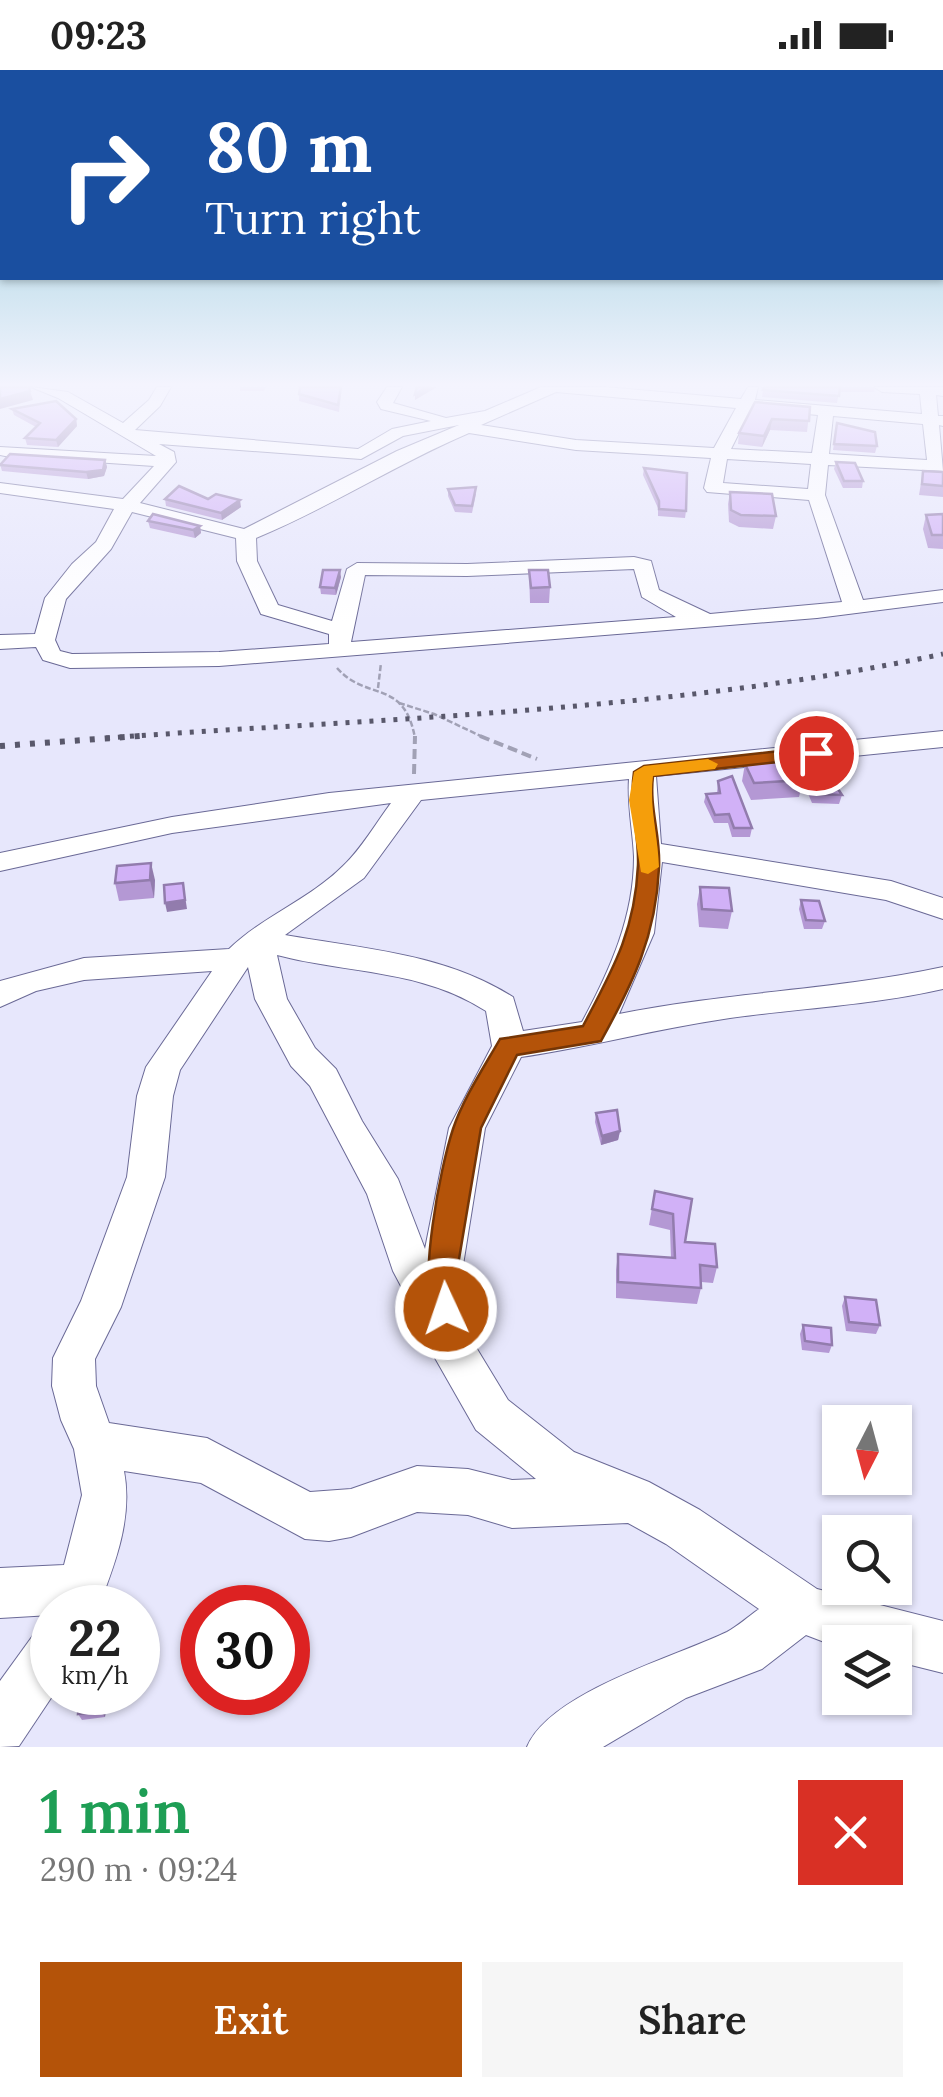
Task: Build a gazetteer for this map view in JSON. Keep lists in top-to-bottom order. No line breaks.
{"north":"bottom","page":{"status":"09:23","turn":["80 m","Turn right"],"speed":"22 km/h","limit":"30","heading":["1 min","290 m · 09:24"],"buttons":["Exit","Share"]}}
